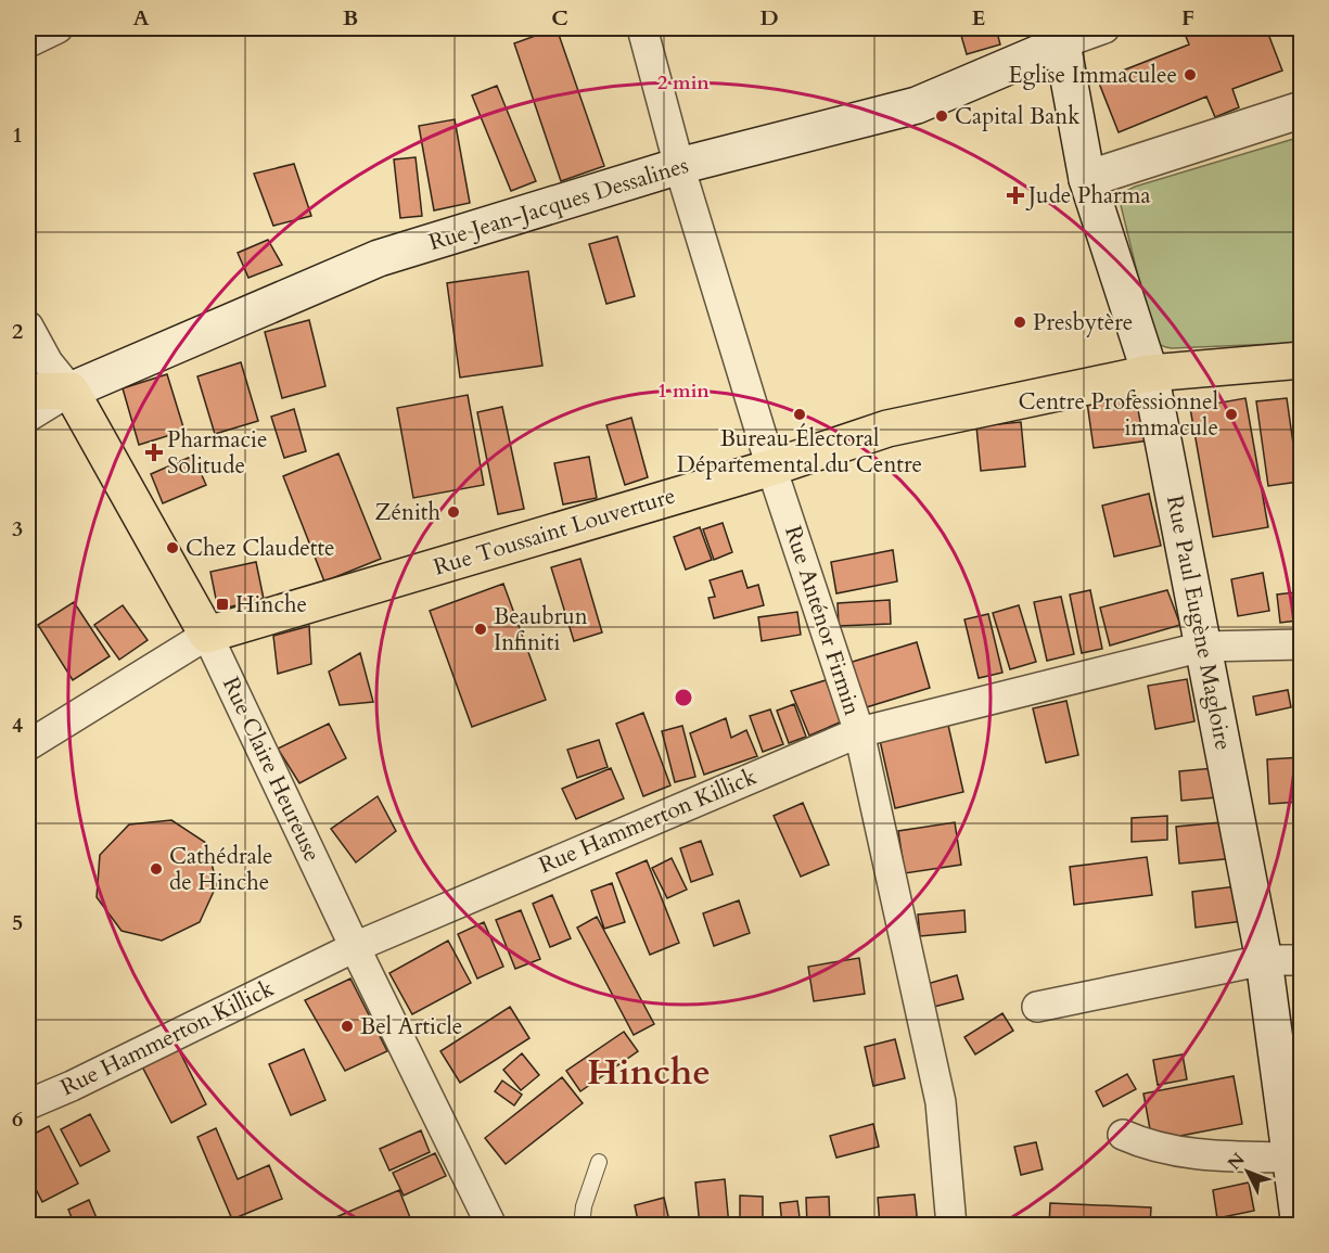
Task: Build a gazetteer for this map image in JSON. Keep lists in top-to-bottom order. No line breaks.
{"streets":{"main road":["Rue Jean-Jacques Dessalines","Rue Toussaint Louverture","Rue Paul Eugène Magloire","Rue Claire Heureuse"],"street":["Rue Anténor Firmin","Rue Hammerton Killick"]},"crossings":[["Rue Jean-Jacques Dessalines","Rue Anténor Firmin"],["Rue Jean-Jacques Dessalines","Rue Paul Eugène Magloire"],["Rue Jean-Jacques Dessalines","Rue Claire Heureuse"],["Rue Toussaint Louverture","Rue Anténor Firmin"],["Rue Toussaint Louverture","Rue Paul Eugène Magloire"],["Rue Toussaint Louverture","Rue Claire Heureuse"],["Rue Anténor Firmin","Rue Hammerton Killick"],["Rue Paul Eugène Magloire","Rue Hammerton Killick"],["Rue Claire Heureuse","Rue Hammerton Killick"]],"districts":["Hinche"],"places":{"other":["Eglise Immaculee","Capital Bank","Presbytère","Bureau Électoral Départemental du Centre","Centre Professionnel immacule","Zénith","Chez Claudette","Beaubrun Infiniti","Cathédrale de Hinche","Bel Article"],"health":["Jude Pharma","Pharmacie Solitude"],"transit":["Hinche"]},"north":"top left","grid":{"columns":["A","B","C","D","E","F"],"rows":["1","2","3","4","5","6"]},"rings":["2 min","1 min"]}
